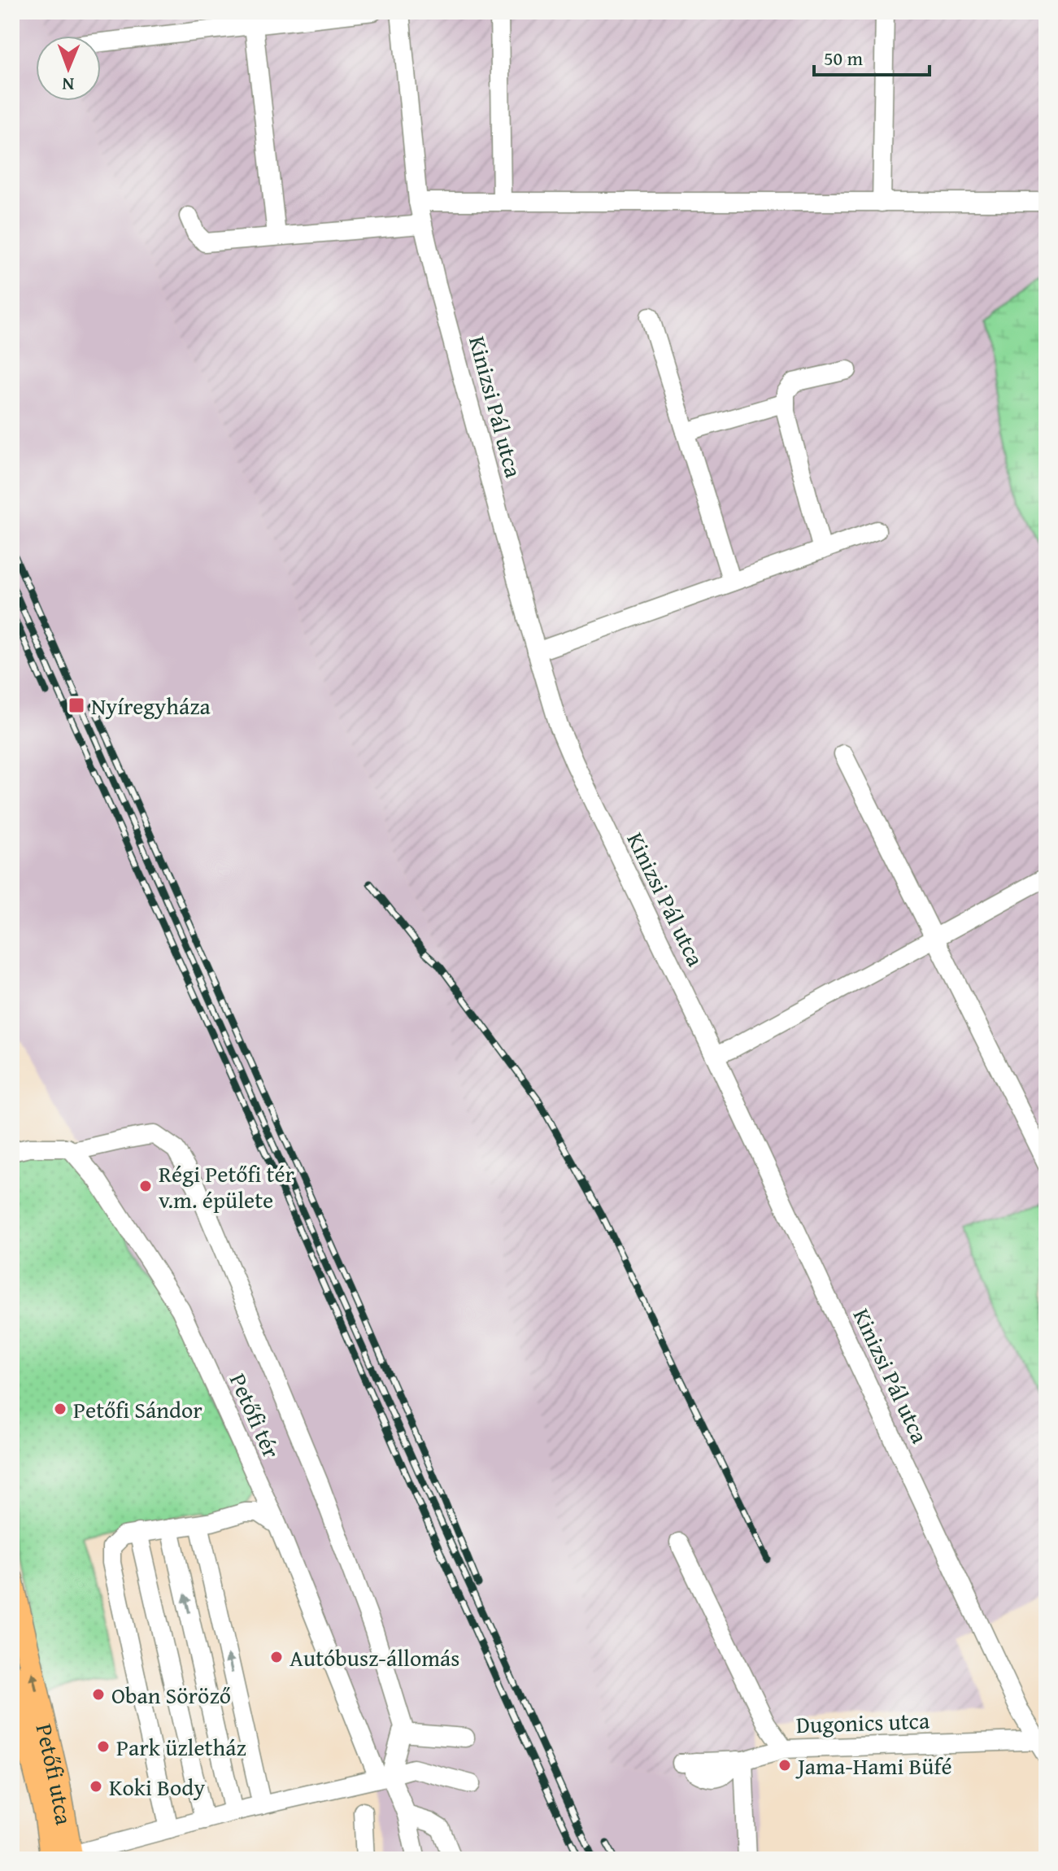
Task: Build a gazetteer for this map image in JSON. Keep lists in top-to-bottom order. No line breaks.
{"streets":{"main road":["Petőfi utca"],"street":["Kinizsi Pál utca","Petőfi tér","Dugonics utca"]},"crossings":[["Kinizsi Pál utca","Dugonics utca"]],"places":{"transit":["Nyíregyháza"],"other":["Régi Petőfi tér v.m. épülete","Petőfi Sándor","Autóbusz-állomás","Oban Söröző","Park üzletház","Jama-Hami Büfé","Koki Body"]},"scale_bar":"50 m","north":"bottom"}
